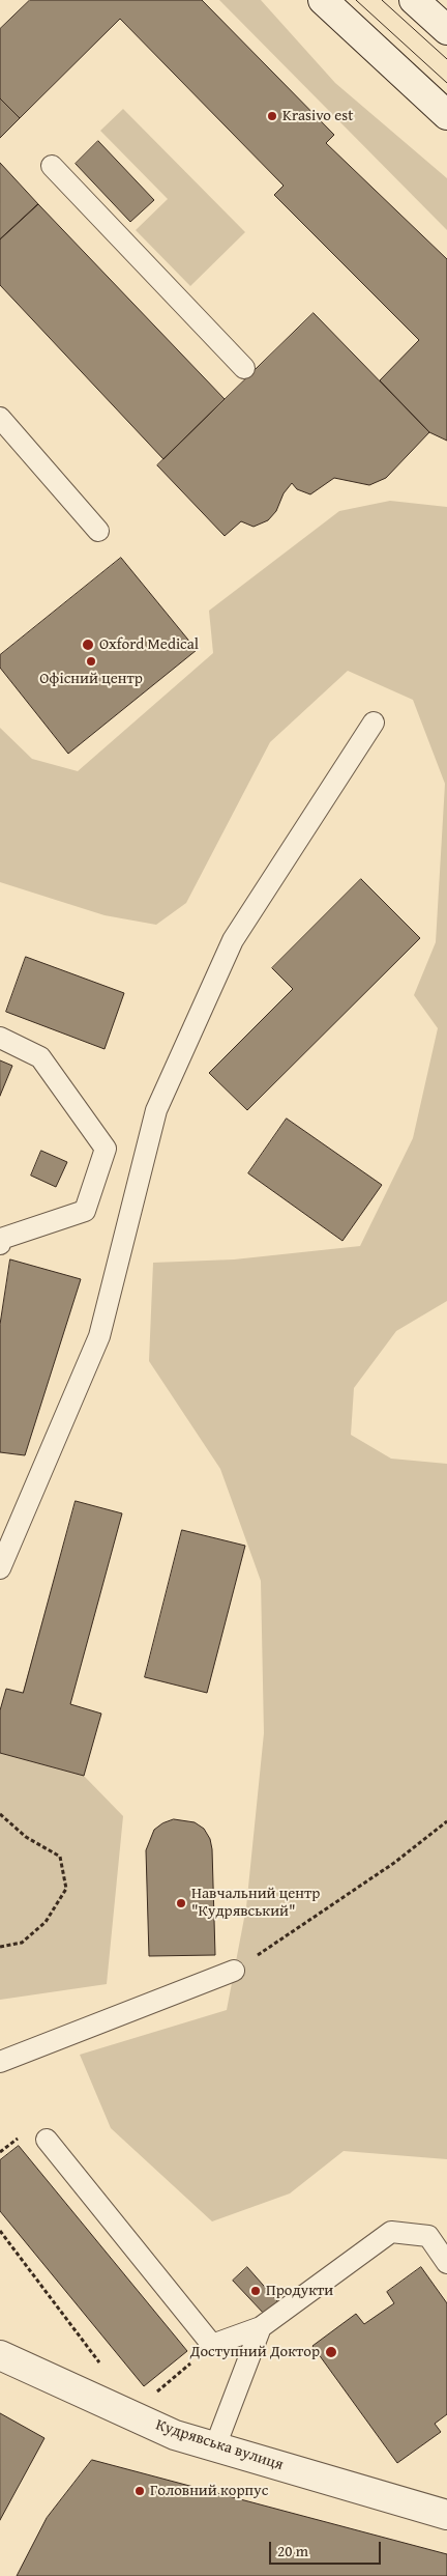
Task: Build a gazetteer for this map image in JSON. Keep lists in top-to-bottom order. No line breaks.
{"streets":{"street":["Кудрявська вулиця"]},"places":["Krasivo est","Oxford Medical","Офісний центр","Навчальний центр \"Кудрявський\"","Продукти","Доступний Доктор","Головний корпус"],"scale_bar":"20 m"}
